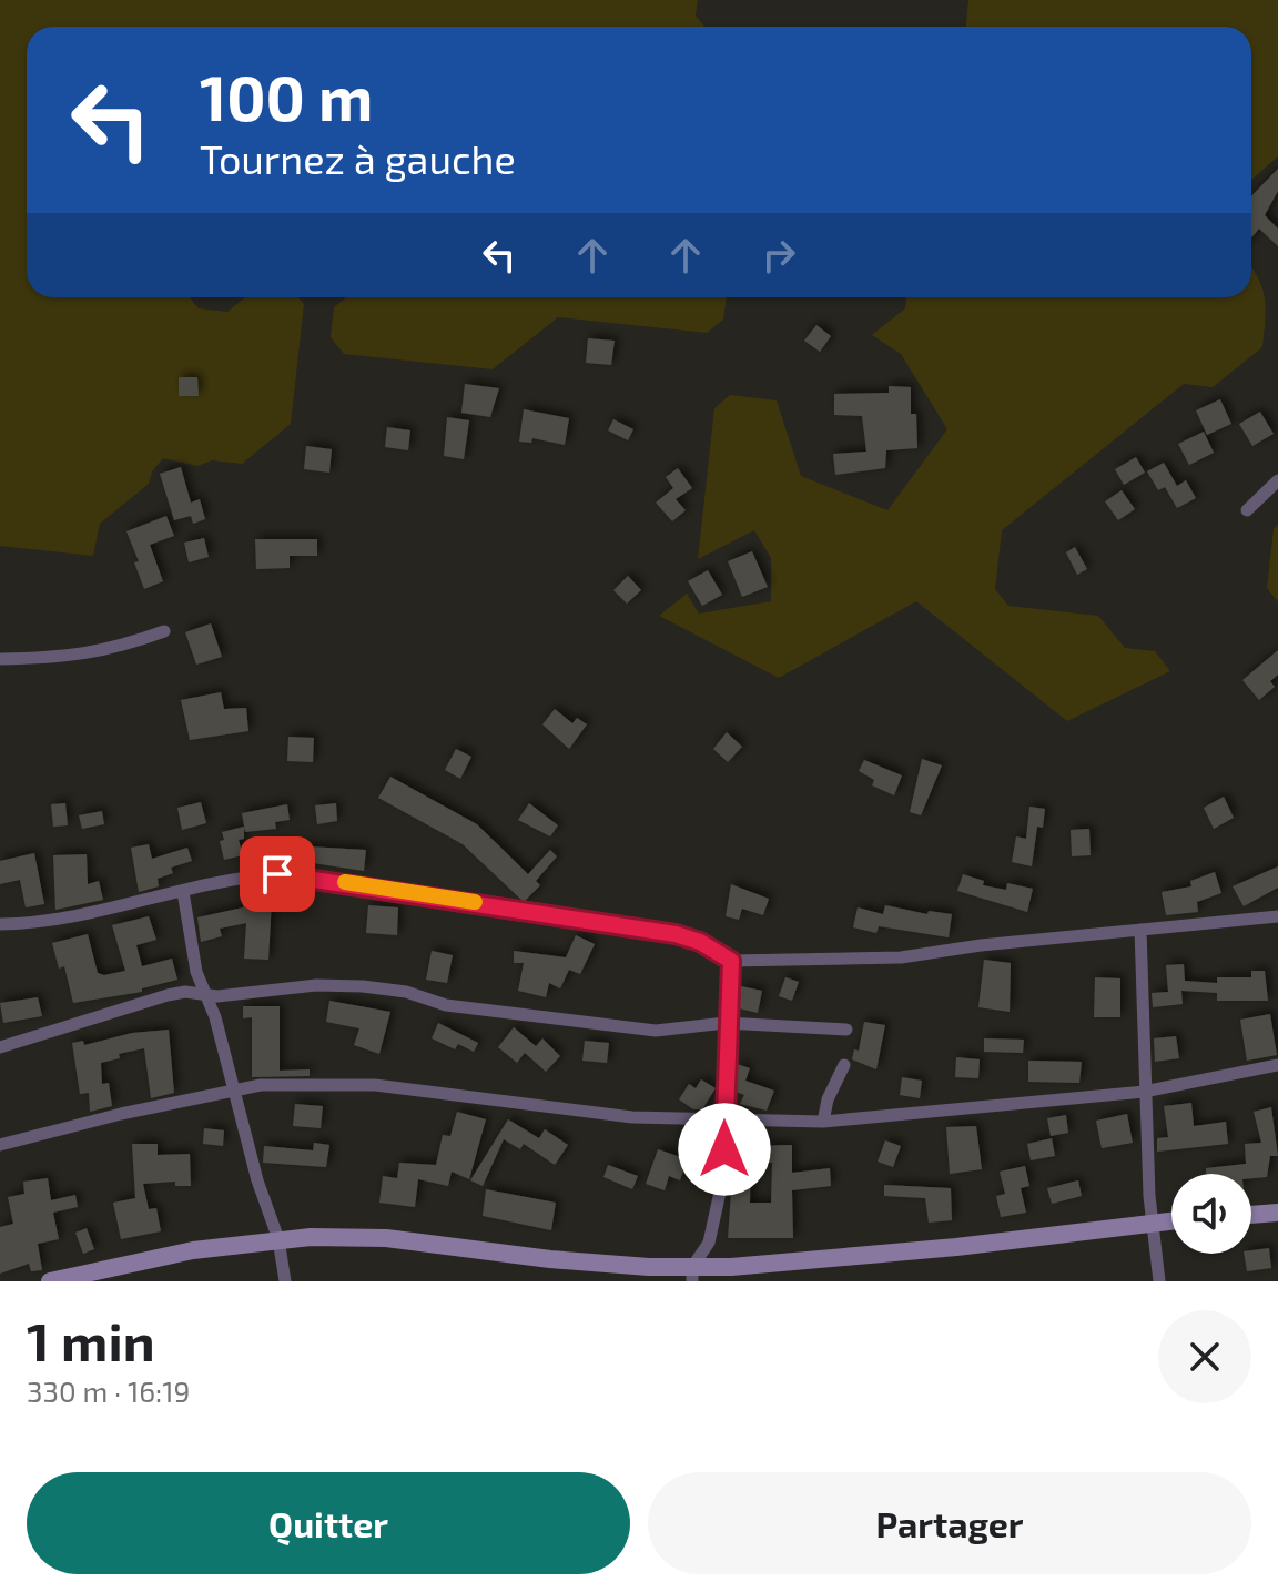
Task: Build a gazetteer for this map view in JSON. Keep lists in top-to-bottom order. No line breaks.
{"page":{"turn":["100 m","Tournez à gauche"],"heading":["1 min","330 m · 16:19"],"buttons":["Quitter","Partager"]}}
